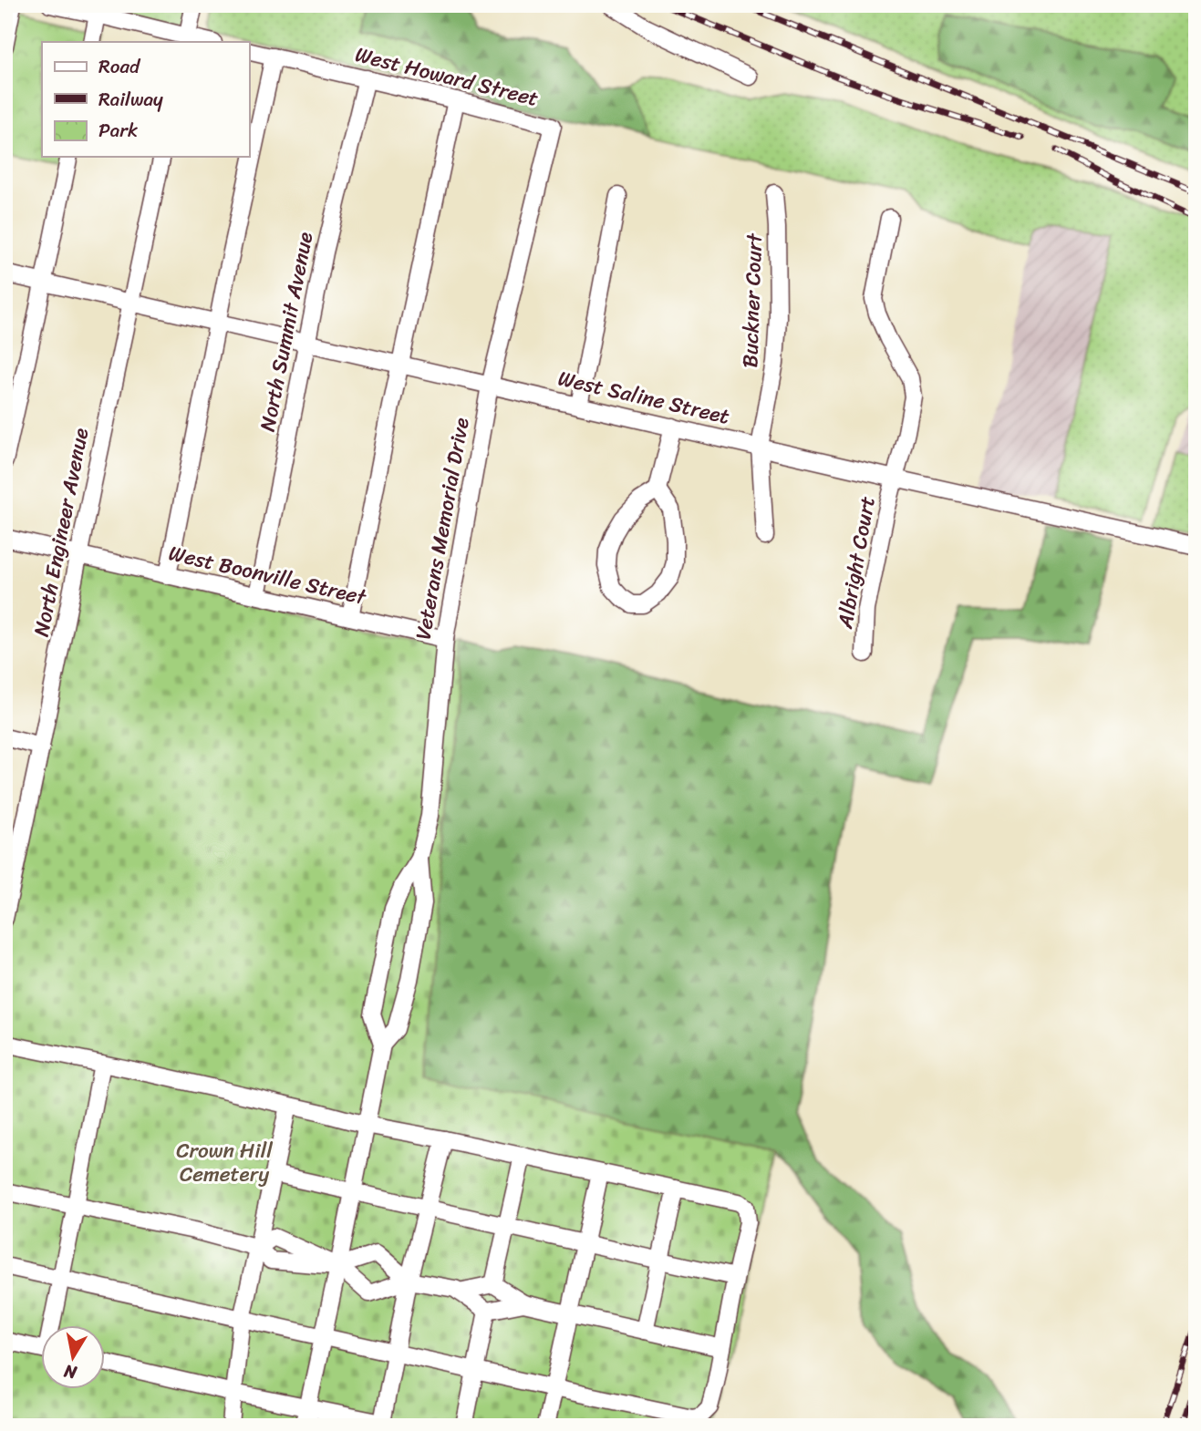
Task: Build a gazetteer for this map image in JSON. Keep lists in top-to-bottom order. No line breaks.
{"streets":{"street":["West Howard Street","Buckner Court","North Summit Avenue","West Saline Street","Veterans Memorial Drive","North Engineer Avenue","Albright Court","West Boonville Street"]},"crossings":[["West Howard Street","North Summit Avenue"],["West Howard Street","Veterans Memorial Drive"],["Buckner Court","West Saline Street"],["North Summit Avenue","West Saline Street"],["North Summit Avenue","West Boonville Street"],["West Saline Street","Veterans Memorial Drive"],["West Saline Street","North Engineer Avenue"],["West Saline Street","Albright Court"],["Veterans Memorial Drive","West Boonville Street"],["North Engineer Avenue","West Boonville Street"]],"parks":["Crown Hill Cemetery"],"legend":["Road","Railway","Park"],"north":"bottom"}
